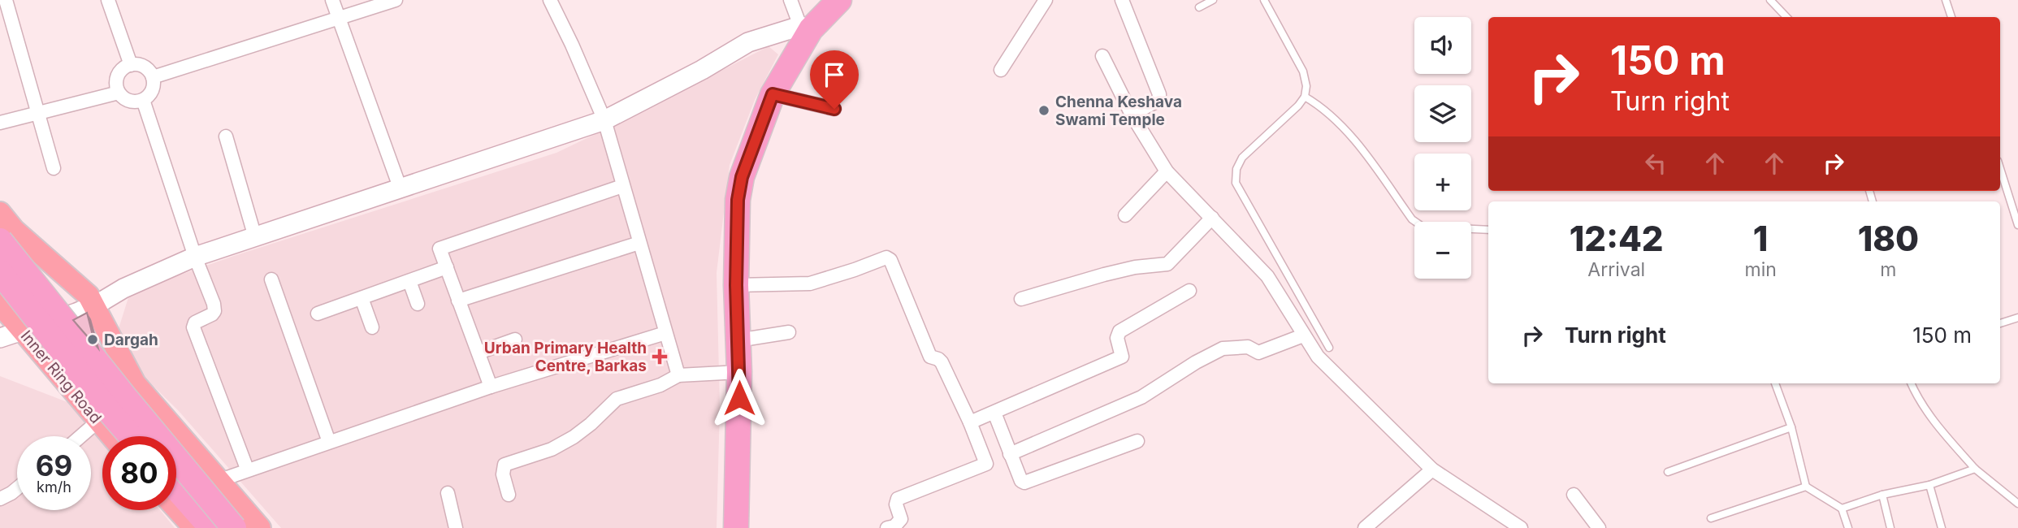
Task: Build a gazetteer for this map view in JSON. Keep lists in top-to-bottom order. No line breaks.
{"streets":{"main road":["Inner Ring Road"]},"places":{"other":["Chenna Keshava Swami Temple","Dargah"],"health":["Urban Primary Health Centre, Barkas"]},"page":{"map_buttons":["+","−"],"turn":["150 m","Turn right"],"eta":["12:42","Arrival","1","min","180","m"],"list":[{"name":"Turn right","value":"150 m"}],"speed":"69 km/h","limit":"80"}}
